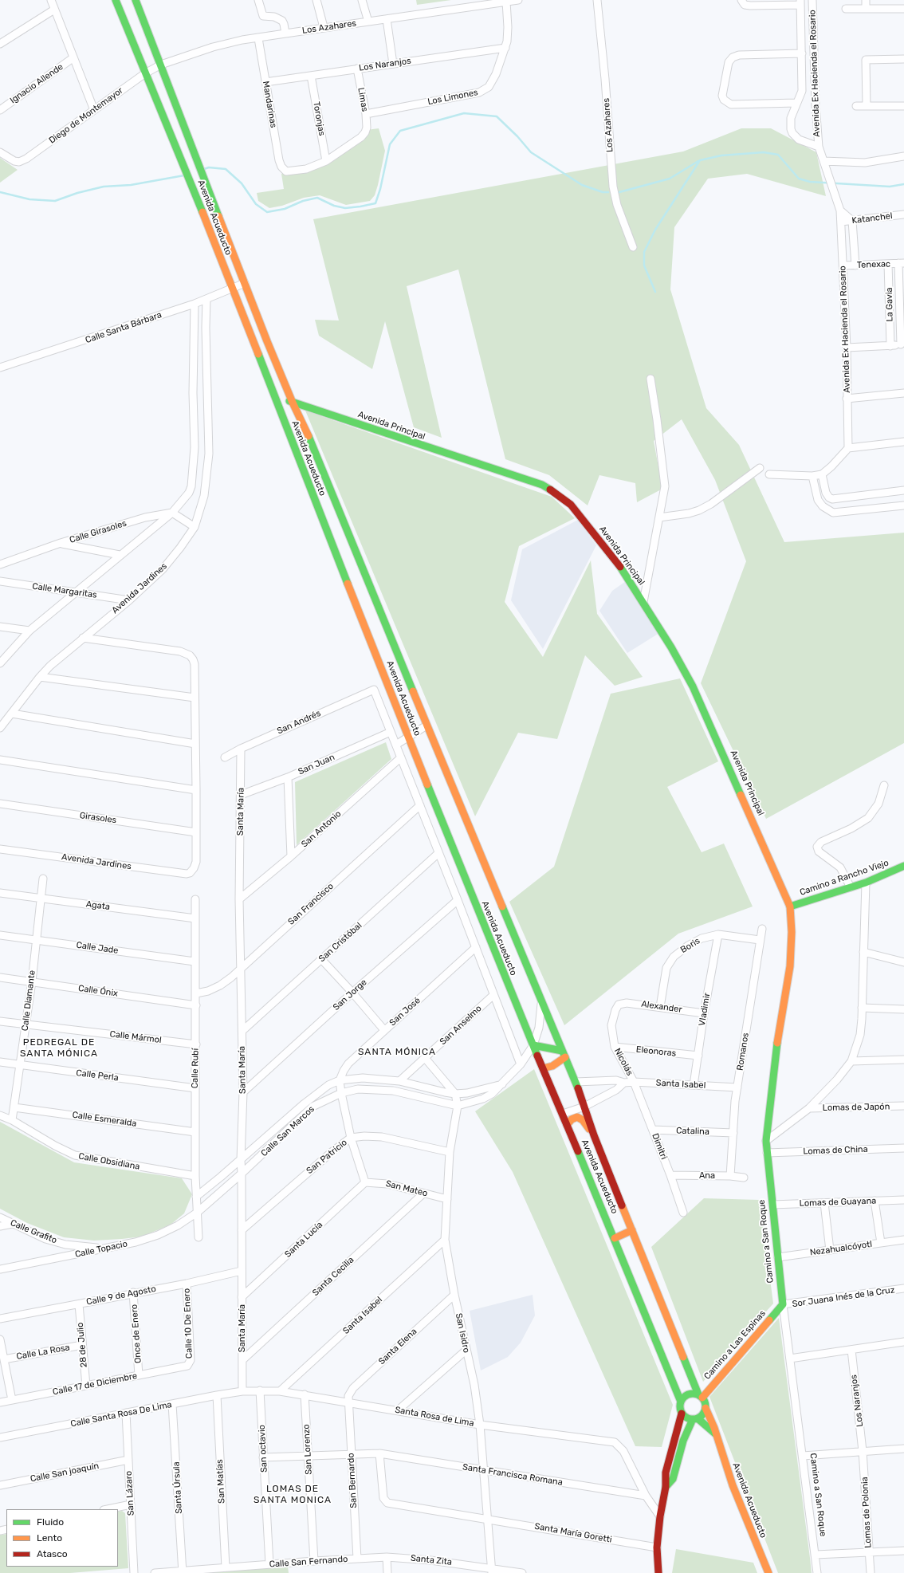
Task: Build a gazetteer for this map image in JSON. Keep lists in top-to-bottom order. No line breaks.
{"streets":{"street":["Los Azahares","Los Naranjos","Avenida Ex Hacienda el Rosario","Ignacio Allende","Los Limones","Limas","Mandarinas","Diego de Montemayor","Toronjas","Avenida Acueducto","Katanchel","Tenexac","La Gavia","Calle Santa Bárbara","Avenida Principal","Calle Girasoles","Avenida Jardines","Calle Margaritas","San Andrés","San Juan","Santa María","Girasoles","San Antonio","Camino a Rancho Viejo","San Francisco","Agata","San Cristóbal","Boris","Calle Jade","Calle Ónix","San Jorge","Calle Diamante","Alexander","Vladimir","San José","San Anselmo","Calle Mármol","Eleonoras","Romanos","Nicolás","Calle Rubí","Calle Perla","Santa Isabel","Lomas de Japón","Calle Esmeralda","Calle San Marcos","Catalina","Dimitri","Lomas de China","San Patricio","Calle Obsidiana","Ana","San Mateo","Lomas de Guayana","Calle Grafito","Santa Lucía","Camino a San Roque","Nezahualcóyotl","Calle Topacio","Santa Cecilia","Calle 9 de Agosto","Sor Juana Inés de la Cruz","Calle 10 De Enero","San Isidro","Once de Enero","28 de Julio","Camino a Las Espinas","Santa Elena","Calle La Rosa","Calle 17 de Diciembre","Calle Santa Rosa De Lima","Santa Rosa de Lima","San octavio","San Lorenzo","Calle San joaquín","Santa Francisca Romana","San Bernardo","San Matías","Santa Úrsula","San Lázaro","Lomas de Polonia","Santa María Goretti","Santa Zita","Calle San Fernando"]},"crossings":[["Los Azahares","Los Limones"],["Los Azahares","Mandarinas"],["Los Azahares","Diego de Montemayor"],["Los Azahares","Avenida Acueducto"],["Los Naranjos","Los Limones"],["Los Naranjos","Limas"],["Los Naranjos","Mandarinas"],["Los Naranjos","Toronjas"],["Los Naranjos","Lomas de Polonia"],["Avenida Ex Hacienda el Rosario","Katanchel"],["Avenida Ex Hacienda el Rosario","Tenexac"],["Los Limones","Limas"],["Limas","Mandarinas"],["Limas","Toronjas"],["Mandarinas","Toronjas"],["Diego de Montemayor","Avenida Acueducto"],["Avenida Acueducto","Calle Santa Bárbara"],["Avenida Acueducto","Avenida Principal"],["Avenida Acueducto","Santa Isabel"],["Avenida Acueducto","Calle San Marcos"],["Avenida Acueducto","Camino a Las Espinas"],["Tenexac","La Gavia"],["Calle Santa Bárbara","Avenida Jardines"],["Avenida Principal","Camino a Rancho Viejo"],["Avenida Principal","Camino a San Roque"],["Avenida Jardines","Calle Margaritas"],["Avenida Jardines","Girasoles"],["San Andrés","San Juan"],["San Andrés","Santa María"],["San Juan","Santa María"],["Santa María","San Antonio"],["Santa María","San Francisco"],["Santa María","San Cristóbal"],["Santa María","San Jorge"],["Santa María","Calle San Marcos"],["Santa María","San Patricio"],["Santa María","Santa Lucía"],["Santa María","Santa Cecilia"],["Santa María","Calle 9 de Agosto"],["Santa María","Calle Santa Rosa De Lima"],["Santa María","Santa Rosa de Lima"],["Camino a Rancho Viejo","Camino a San Roque"],["San Francisco","Calle Rubí"],["Agata","Calle Diamante"],["Agata","Calle Rubí"],["Boris","Alexander"],["Boris","Vladimir"],["Boris","Romanos"],["Calle Jade","Calle Diamante"],["Calle Jade","Calle Rubí"],["Calle Ónix","Calle Diamante"],["Calle Ónix","Calle Rubí"],["Calle Diamante","Calle Mármol"],["Calle Diamante","Calle Perla"],["Calle Diamante","Calle Esmeralda"],["Calle Diamante","Calle Obsidiana"],["Alexander","Vladimir"],["Alexander","Nicolás"],["Vladimir","Eleonoras"],["Vladimir","Santa Isabel"],["San José","Calle San Marcos"],["San Anselmo","Calle San Marcos"],["Calle Mármol","Calle Rubí"],["Eleonoras","Nicolás"],["Romanos","Santa Isabel"],["Romanos","Catalina"],["Romanos","Ana"],["Nicolás","Santa Isabel"],["Nicolás","Dimitri"],["Calle Rubí","Calle Perla"],["Calle Rubí","Calle Esmeralda"],["Calle Rubí","Calle San Marcos"],["Calle Rubí","Calle Obsidiana"],["Calle Rubí","Calle Topacio"],["Santa Isabel","Dimitri"],["Santa Isabel","San Isidro"],["Santa Isabel","Santa Rosa de Lima"],["Calle San Marcos","Calle Topacio"],["Calle San Marcos","San Isidro"],["Catalina","Dimitri"],["Dimitri","Ana"],["Lomas de China","Camino a San Roque"],["San Patricio","San Isidro"],["San Mateo","Santa Lucía"],["San Mateo","Santa Cecilia"],["San Mateo","San Isidro"],["Lomas de Guayana","Camino a San Roque"],["Calle Grafito","Calle Topacio"],["Camino a San Roque","Nezahualcóyotl"],["Camino a San Roque","Sor Juana Inés de la Cruz"],["Camino a San Roque","Camino a Las Espinas"],["Calle 9 de Agosto","Calle 10 De Enero"],["Calle 9 de Agosto","Once de Enero"],["Calle 9 de Agosto","28 de Julio"],["Sor Juana Inés de la Cruz","Camino a Las Espinas"],["Calle 10 De Enero","Calle 17 de Diciembre"],["San Isidro","Santa Elena"],["San Isidro","Santa Rosa de Lima"],["San Isidro","Santa Francisca Romana"],["San Isidro","Santa María Goretti"],["San Isidro","Santa Zita"],["Once de Enero","Calle 17 de Diciembre"],["28 de Julio","Calle La Rosa"],["28 de Julio","Calle 17 de Diciembre"],["Santa Elena","Santa Rosa de Lima"],["Santa Elena","San Bernardo"],["Calle Santa Rosa De Lima","Santa Rosa de Lima"],["Calle Santa Rosa De Lima","San Matías"],["Calle Santa Rosa De Lima","Santa Úrsula"],["Calle Santa Rosa De Lima","San Lázaro"],["Santa Rosa de Lima","San octavio"],["Santa Rosa de Lima","San Lorenzo"],["Santa Rosa de Lima","Santa Francisca Romana"],["Santa Rosa de Lima","San Bernardo"],["San octavio","Santa Francisca Romana"],["San octavio","Calle San Fernando"],["San Lorenzo","Santa Francisca Romana"],["San Lorenzo","Calle San Fernando"],["Calle San joaquín","San Lázaro"],["Santa Francisca Romana","San Bernardo"],["San Bernardo","Calle San Fernando"],["San Matías","Calle San Fernando"],["Santa Úrsula","Calle San Fernando"],["Santa Zita","Calle San Fernando"]],"districts":["PEDREGAL DE SANTA MÓNICA","SANTA MÓNICA","LOMAS DE SANTA MONICA"],"legend":["Fluido","Lento","Atasco"]}
